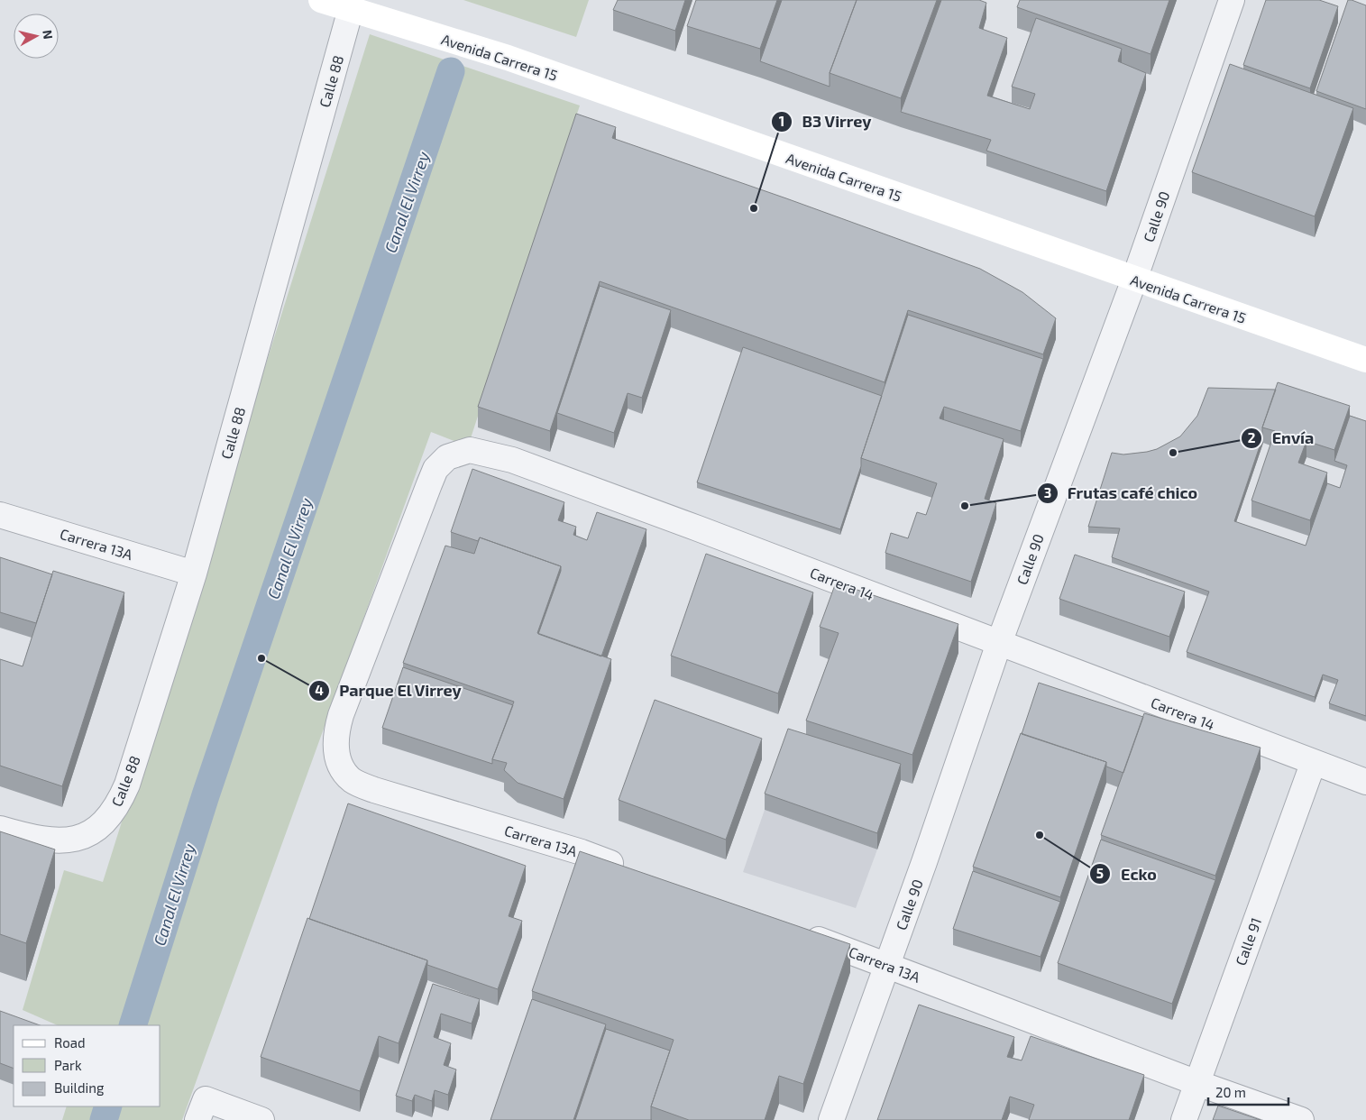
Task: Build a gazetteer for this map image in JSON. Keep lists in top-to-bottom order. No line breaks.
{"streets":{"main road":["Avenida Carrera 15"],"street":["Calle 88","Calle 90","Carrera 13A","Carrera 14","Calle 91"]},"crossings":[["Avenida Carrera 15","Calle 88"],["Avenida Carrera 15","Calle 90"],["Calle 88","Carrera 13A"],["Calle 90","Carrera 13A"],["Calle 90","Carrera 14"],["Carrera 13A","Carrera 14"],["Carrera 13A","Calle 91"],["Carrera 14","Calle 91"]],"water":["Canal El Virrey"],"places":["B3 Virrey","Envía","Frutas café chico","Parque El Virrey","Ecko"],"legend":["Road","Park","Building"],"scale_bar":"20 m","north":"right"}
